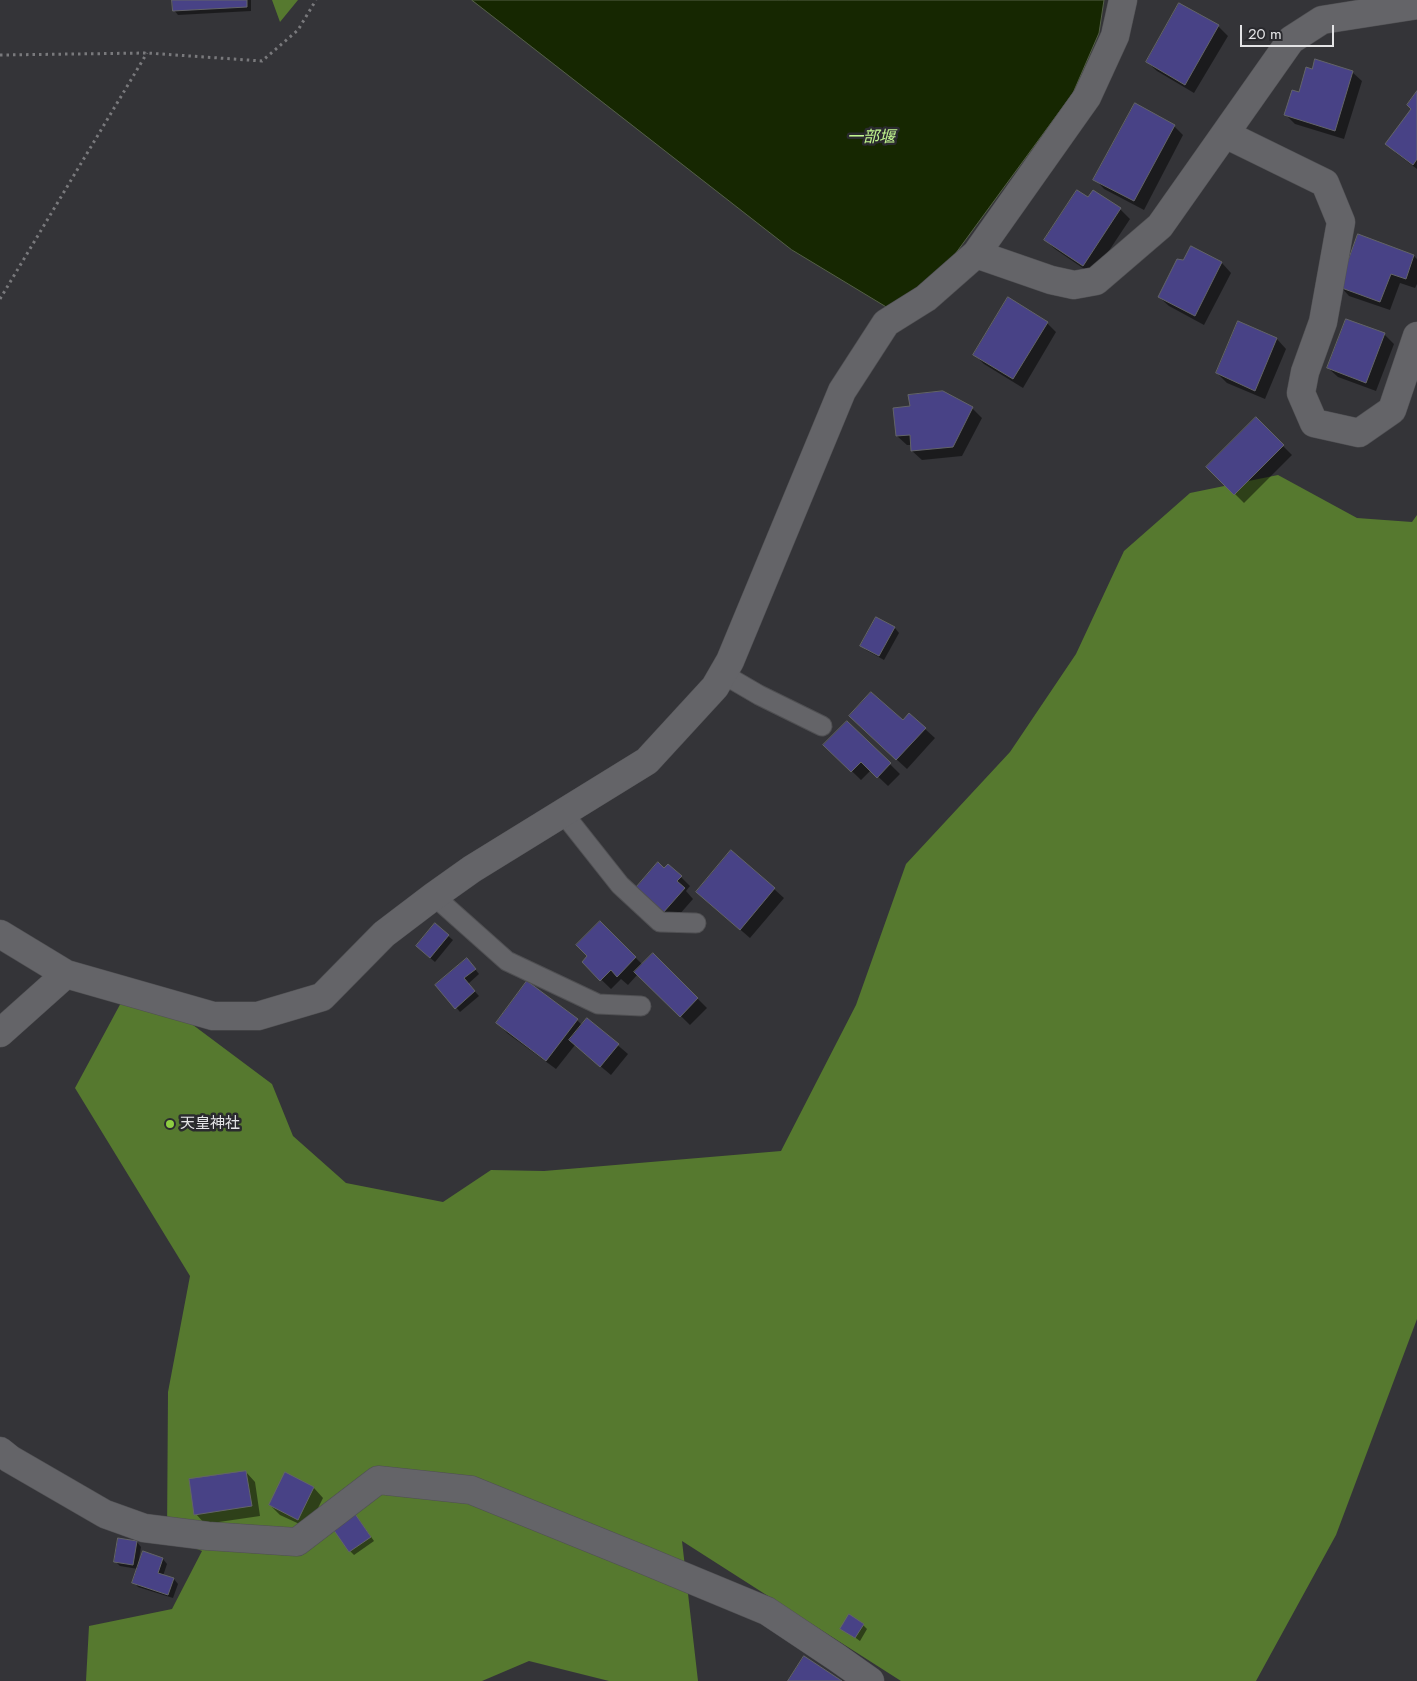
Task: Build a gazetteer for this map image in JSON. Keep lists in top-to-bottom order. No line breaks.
{"water":["一部堰"],"places":["天皇神社"],"scale_bar":"20 m"}
